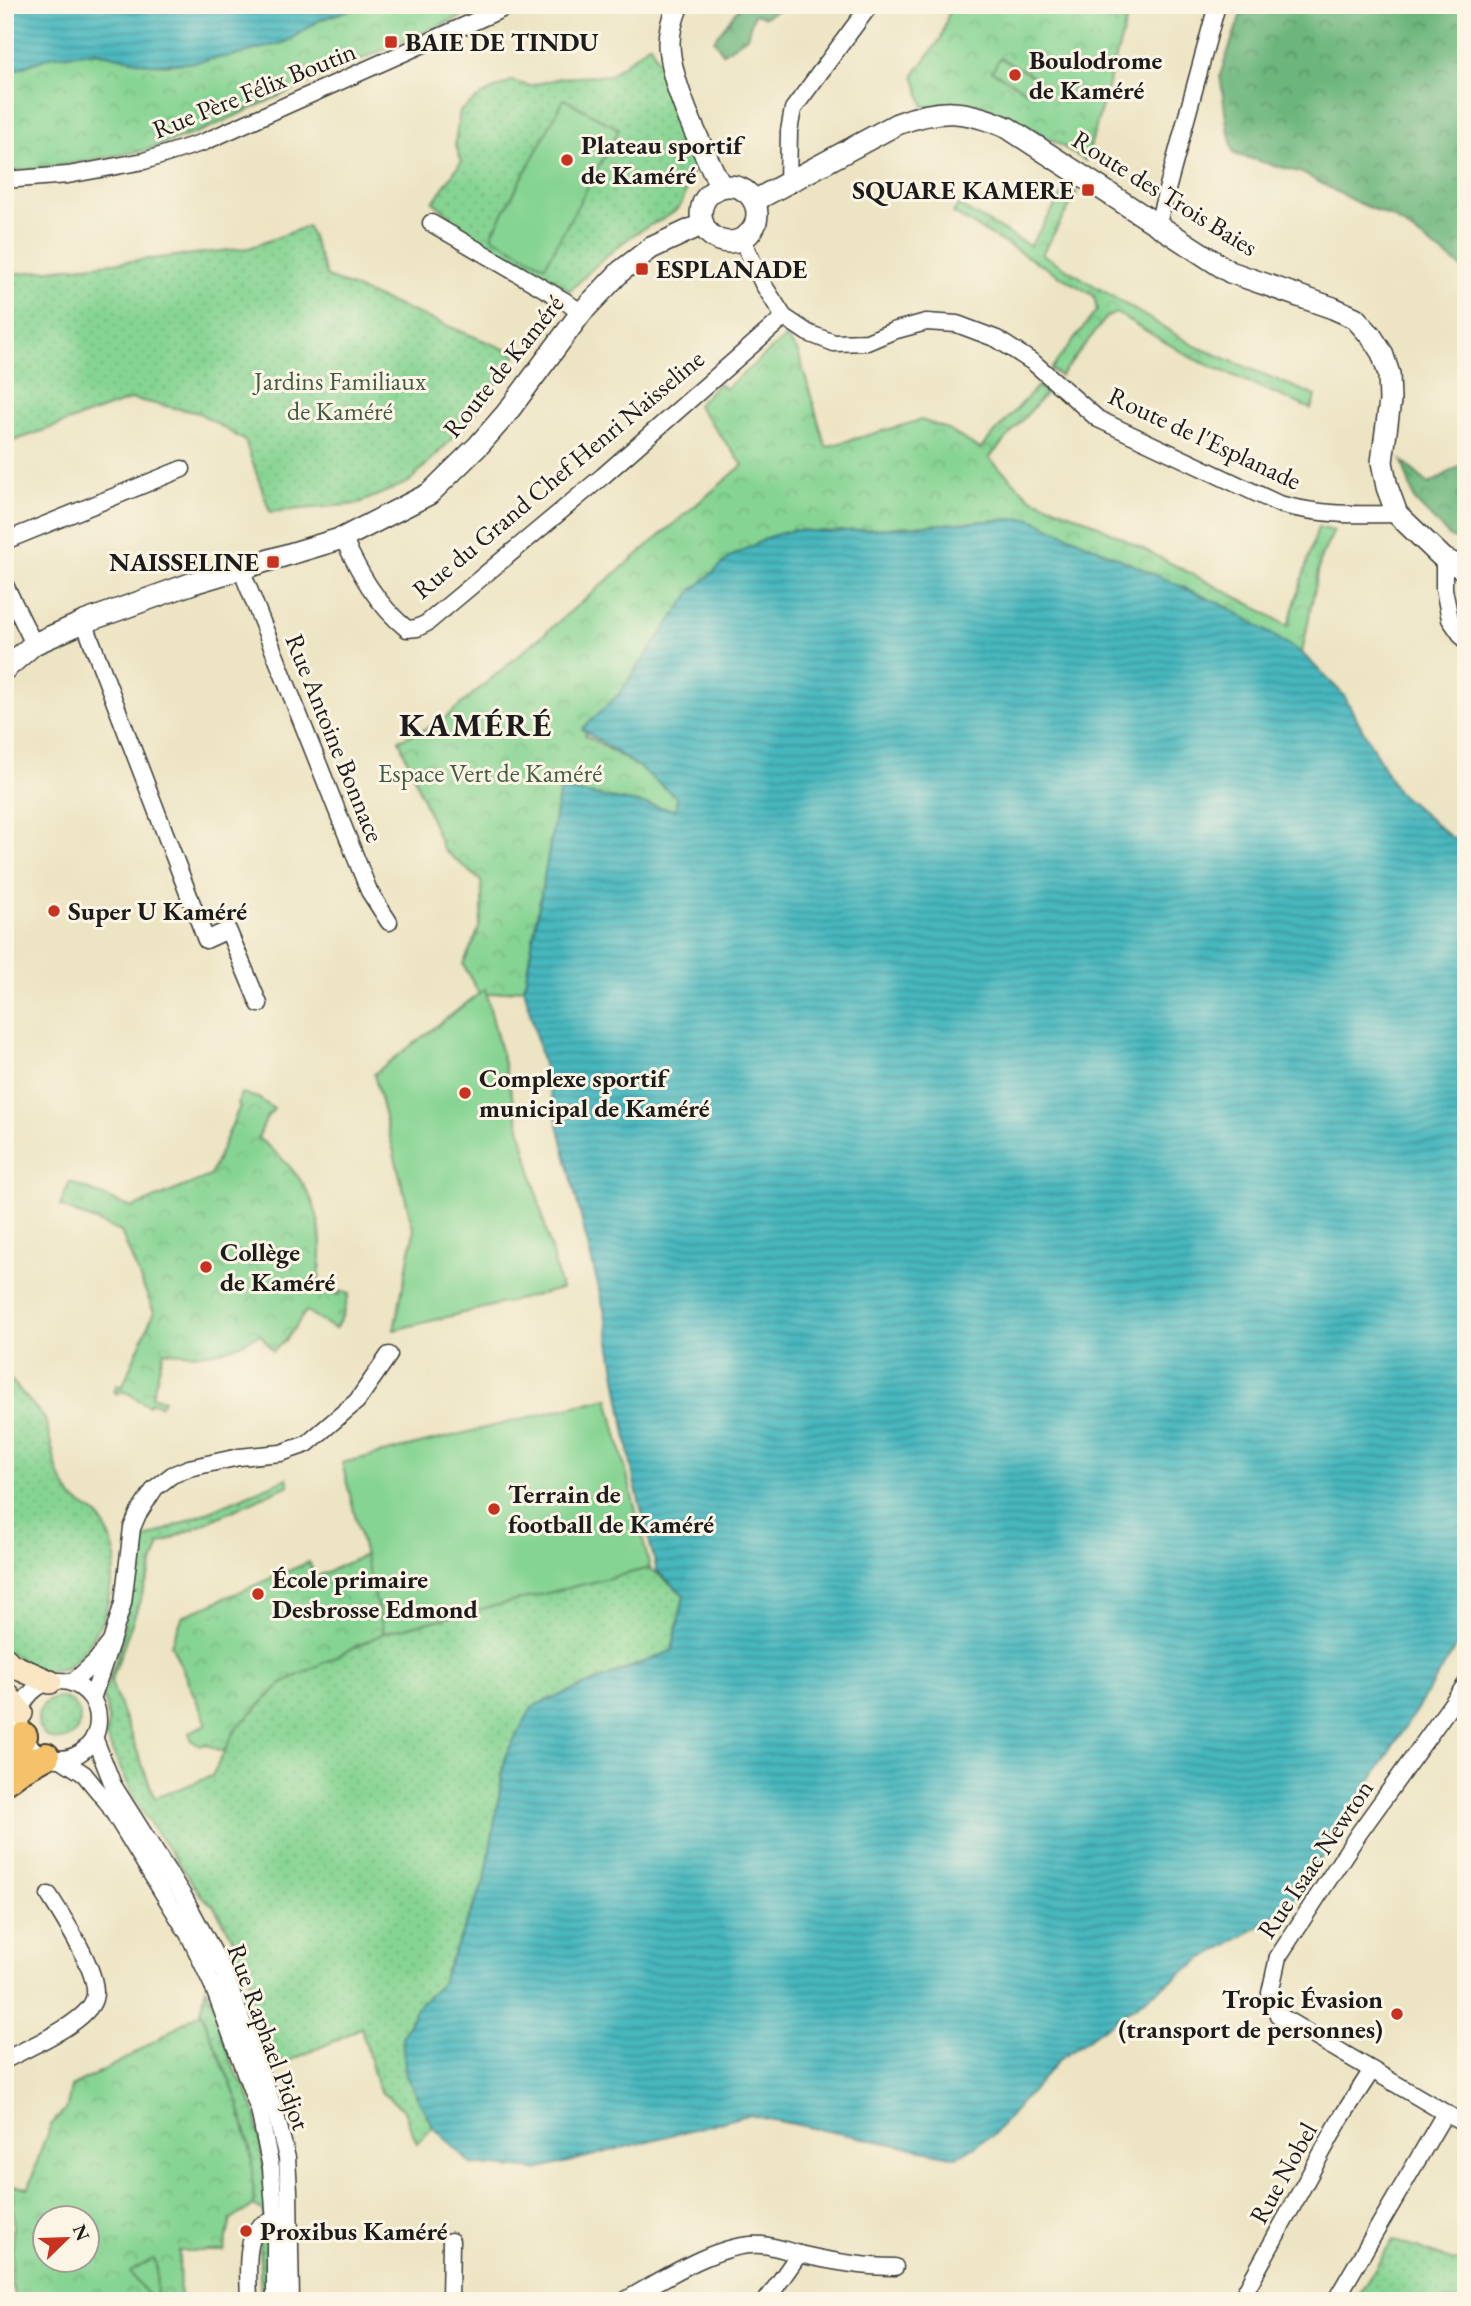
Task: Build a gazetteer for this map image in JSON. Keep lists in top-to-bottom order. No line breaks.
{"streets":{"street":["Rue Père Félix Boutin","Route des Trois Baies","Route de Kaméré","Route de l'Esplanade","Rue du Grand Chef Henri Naisseline","Rue Antoine Bonnace","Rue Isaac Newton","Rue Raphael Pidjot","Rue Nobel"]},"crossings":[["Route des Trois Baies","Route de Kaméré"],["Route des Trois Baies","Route de l'Esplanade"],["Route de Kaméré","Route de l'Esplanade"],["Route de Kaméré","Rue du Grand Chef Henri Naisseline"],["Route de l'Esplanade","Rue du Grand Chef Henri Naisseline"],["Rue Isaac Newton","Rue Nobel"]],"districts":["KAMÉRÉ"],"parks":["Jardins Familiaux de Kaméré","Espace Vert de Kaméré"],"places":{"transit":["BAIE DE TINDU","SQUARE KAMERE","ESPLANADE","NAISSELINE"],"other":["Boulodrome de Kaméré","Plateau sportif de Kaméré","Super U Kaméré","Complexe sportif municipal de Kaméré","Collège de Kaméré","Terrain de football de Kaméré","École primaire Desbrosse Edmond","Tropic Évasion (transport de personnes)","Proxibus Kaméré"]},"north":"top right"}
